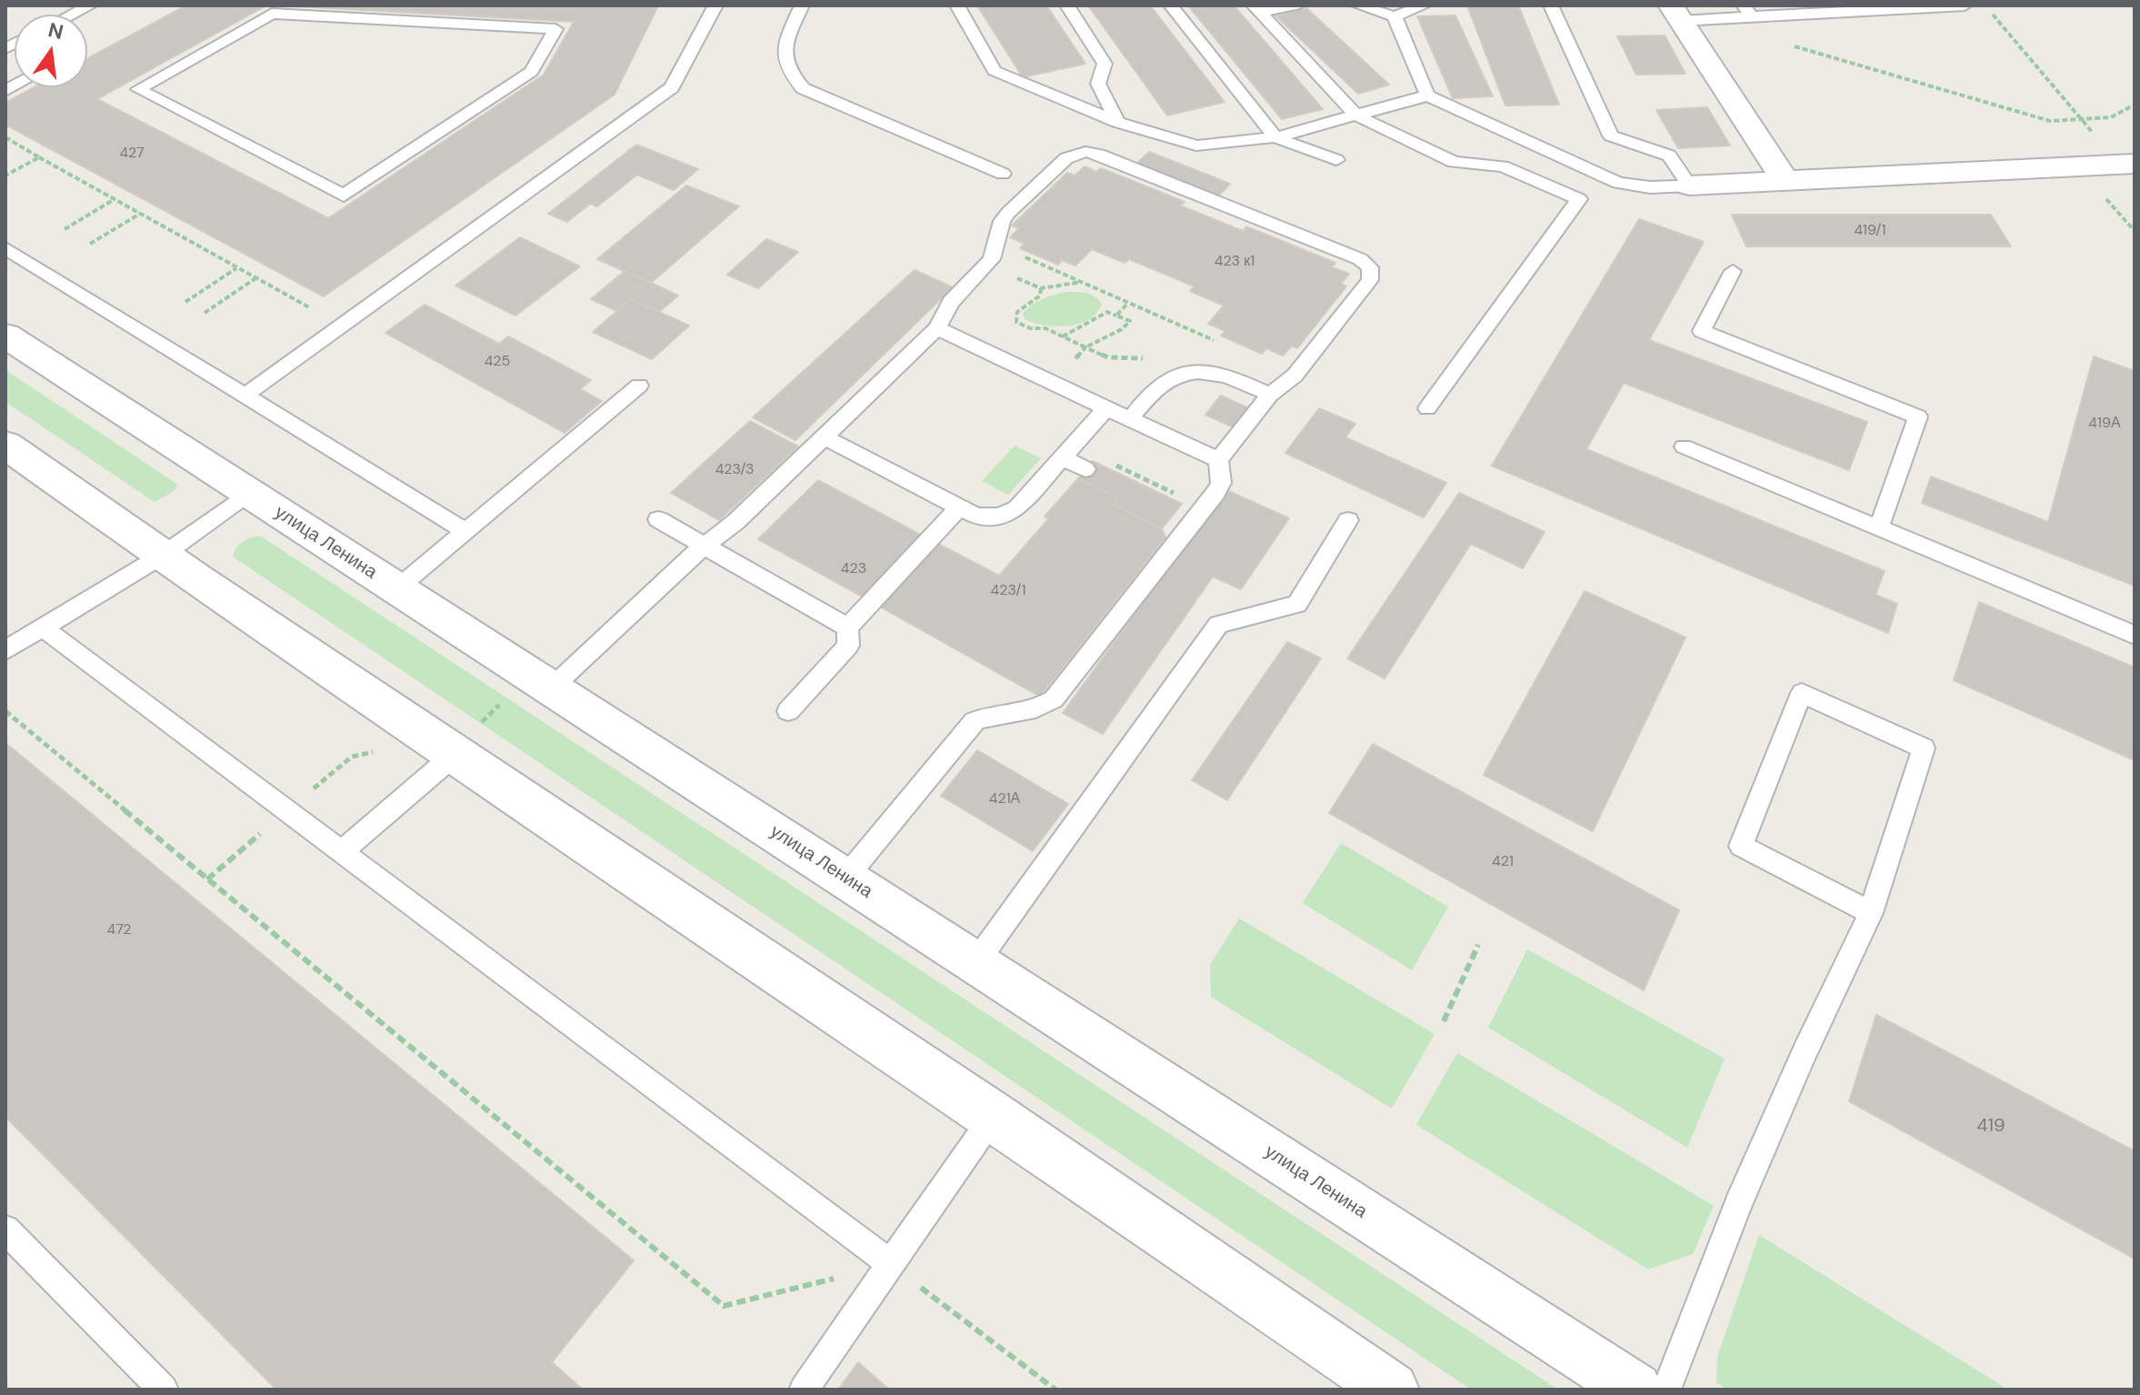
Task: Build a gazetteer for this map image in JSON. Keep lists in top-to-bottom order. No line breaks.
{"streets":{"main road":["улица Ленина"]},"house_numbers":["427","419/1","423 к1","425","419А","423/3","423","423/1","421А","421","472","419"],"north":"top"}
